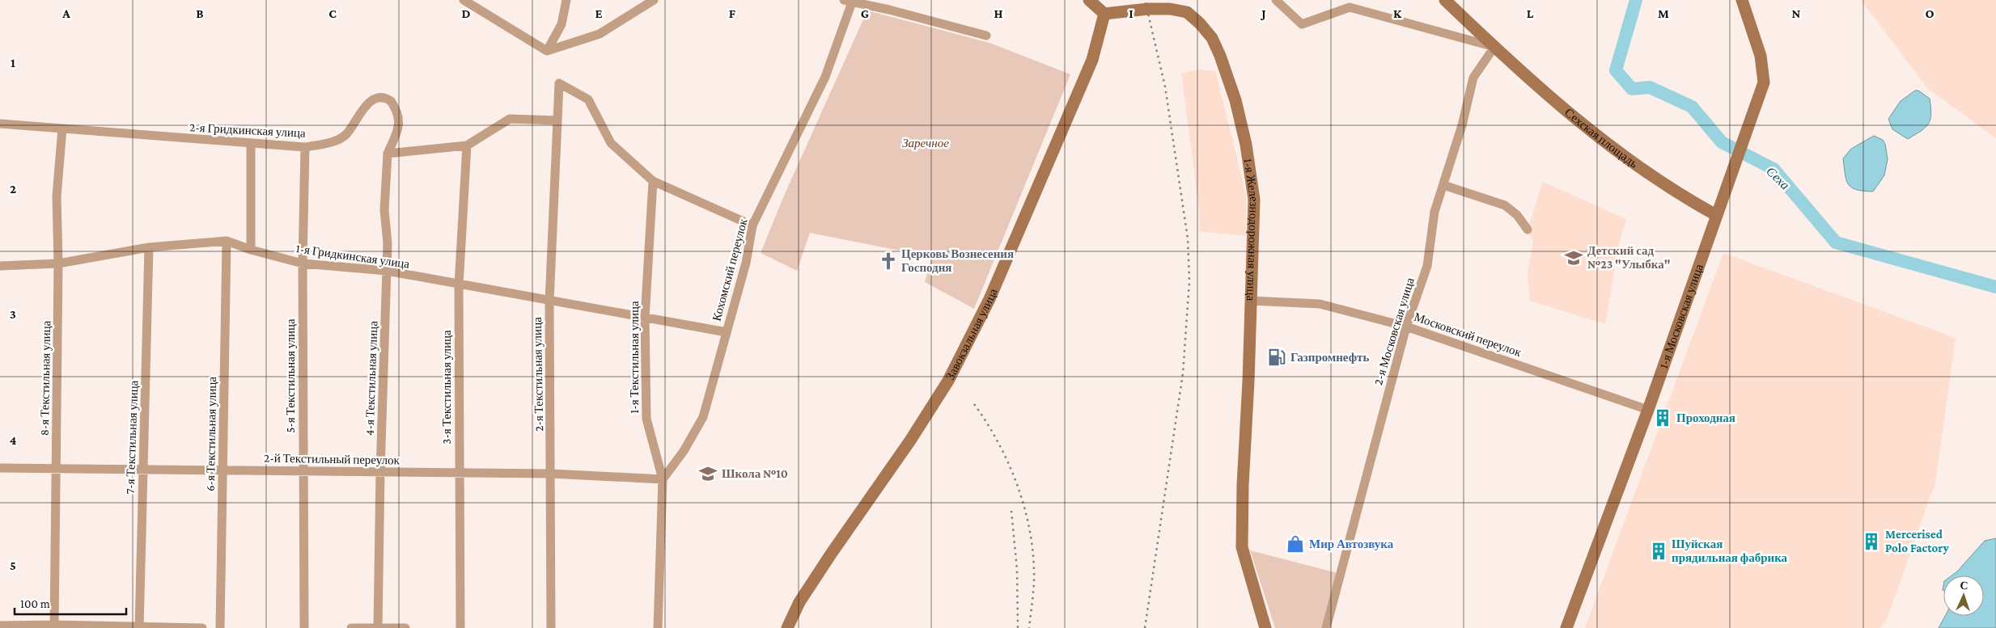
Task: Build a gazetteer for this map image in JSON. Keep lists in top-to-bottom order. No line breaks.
{"streets":{"main road":["Сехская площадь","1-я Железнодорожная улица","1-я Московская улица","Завокзальная улица"],"street":["2-я Гридкинская улица","1-я Гридкинская улица","Кохомский переулок","2-я Московская улица","Московский переулок","1-я Текстильная улица","2-я Текстильная улица","5-я Текстильная улица","8-я Текстильная улица","4-я Текстильная улица","3-я Текстильная улица","6-я Текстильная улица","7-я Текстильная улица","2-й Текстильный переулок"]},"crossings":[["2-я Гридкинская улица","5-я Текстильная улица"],["2-я Гридкинская улица","8-я Текстильная улица"],["2-я Гридкинская улица","4-я Текстильная улица"],["Сехская площадь","1-я Московская улица"],["Сехская площадь","2-я Московская улица"],["1-я Железнодорожная улица","Завокзальная улица"],["1-я Железнодорожная улица","Московский переулок"],["1-я Гридкинская улица","Кохомский переулок"],["1-я Гридкинская улица","1-я Текстильная улица"],["1-я Гридкинская улица","2-я Текстильная улица"],["1-я Гридкинская улица","5-я Текстильная улица"],["1-я Гридкинская улица","8-я Текстильная улица"],["1-я Гридкинская улица","4-я Текстильная улица"],["1-я Гридкинская улица","3-я Текстильная улица"],["1-я Гридкинская улица","6-я Текстильная улица"],["1-я Гридкинская улица","7-я Текстильная улица"],["Кохомский переулок","1-я Текстильная улица"],["Кохомский переулок","2-й Текстильный переулок"],["1-я Московская улица","Московский переулок"],["2-я Московская улица","Московский переулок"],["1-я Текстильная улица","2-й Текстильный переулок"],["2-я Текстильная улица","2-й Текстильный переулок"],["5-я Текстильная улица","2-й Текстильный переулок"],["8-я Текстильная улица","2-й Текстильный переулок"],["4-я Текстильная улица","2-й Текстильный переулок"],["3-я Текстильная улица","2-й Текстильный переулок"],["6-я Текстильная улица","2-й Текстильный переулок"],["7-я Текстильная улица","2-й Текстильный переулок"]],"water":["Сеха"],"parks":["Заречное"],"places":{"school or university":["Детский сад №23 \"Улыбка\"","Школа №10"],"church":["Церковь Вознесения Господня"],"fuel station":["Газпромнефть"],"building":["Проходная","Mercerised Polo Factory","Шуйская прядильная фабрика"],"shop":["Мир Автозвука"]},"scale_bar":"100 m","north":"top","grid":{"columns":["A","B","C","D","E","F","G","H","I","J","K","L","M","N","O"],"rows":["1","2","3","4","5"]}}
